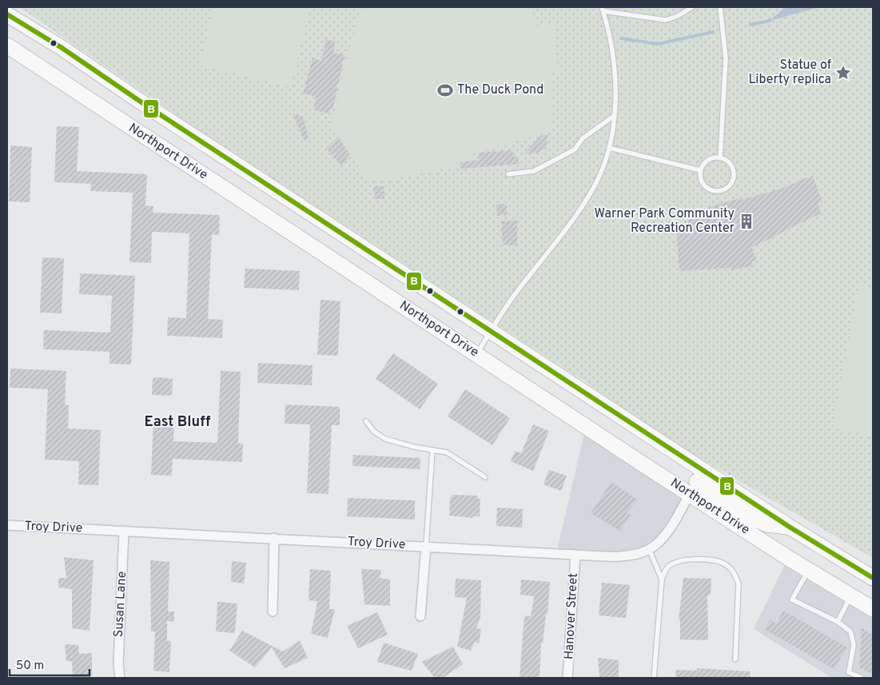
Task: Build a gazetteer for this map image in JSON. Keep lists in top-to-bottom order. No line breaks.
{"streets":{"main road":["Northport Drive"],"street":["Troy Drive","Susan Lane","Hanover Street"]},"crossings":[["Northport Drive","Troy Drive"],["Troy Drive","Susan Lane"],["Troy Drive","Hanover Street"]],"districts":["East Bluff"],"places":{"place":["Statue of Liberty replica"],"sports":["The Duck Pond"],"building":["Warner Park Community Recreation Center"]},"lines":["transit line B"],"scale_bar":"50 m"}
